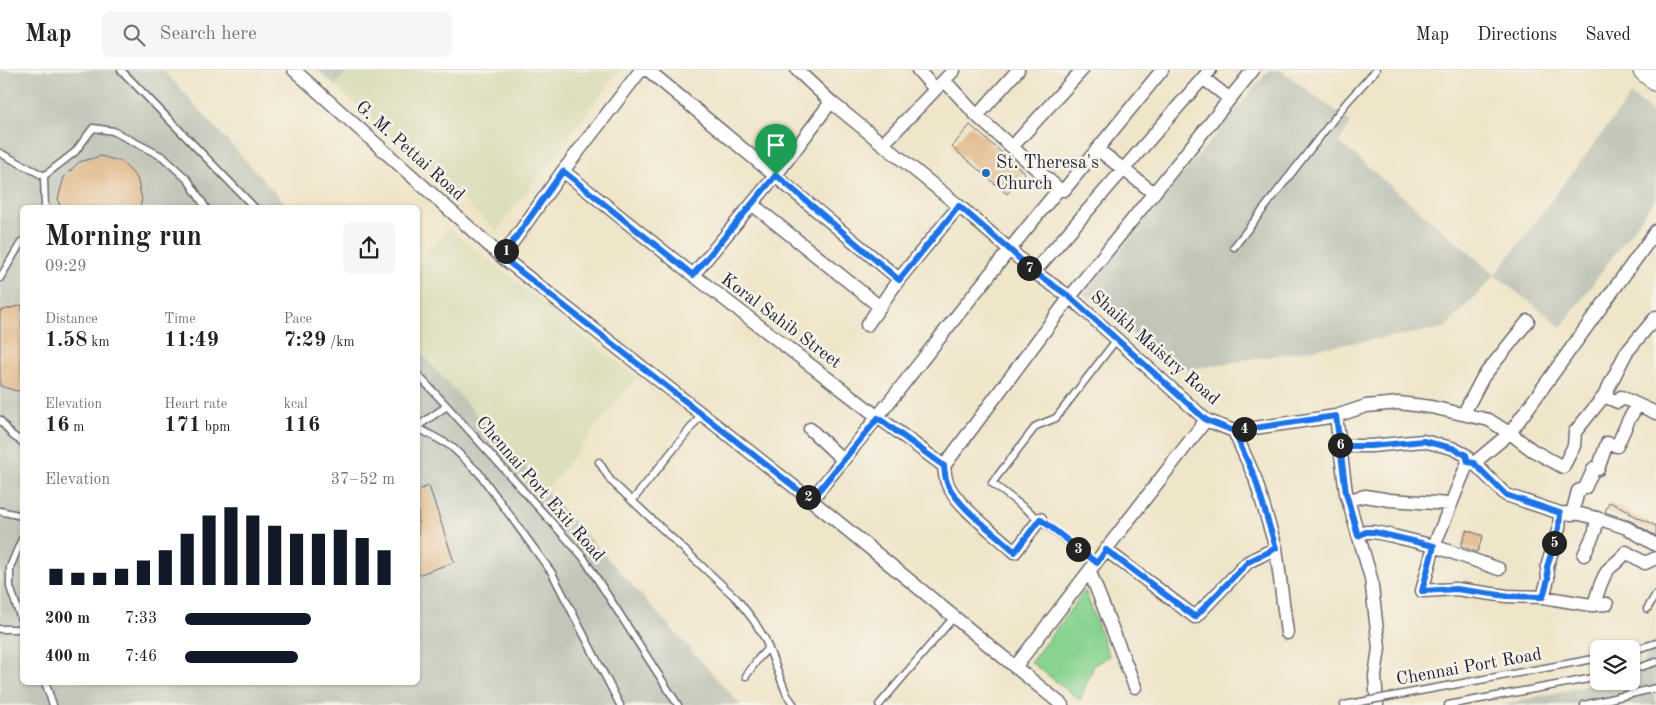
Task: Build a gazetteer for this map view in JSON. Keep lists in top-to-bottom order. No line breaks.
{"streets":{"street":["G. M. Pettai Road","Koral Sahib Street","Shaikh Maistry Road"],"lane":["Chennai Port Exit Road","Chennai Port Road"]},"places":["St. Theresa's Church"],"page":{"header":"Map","search":"Search here","nav":["Map","Directions","Saved"],"heading":["Morning run","09:29"],"pins":["1","7","4","6","2","5","3"],"stats":[["Distance","1.58 km"],["Time","11:49"],["Pace","7:29 /km"],["Elevation","16 m"],["Heart rate","171 bpm"],["kcal","116"]],"chart":["Elevation","37–52 m"],"list":[{"name":"200 m","note":"7:33"},{"name":"400 m","note":"7:46"}]}}
